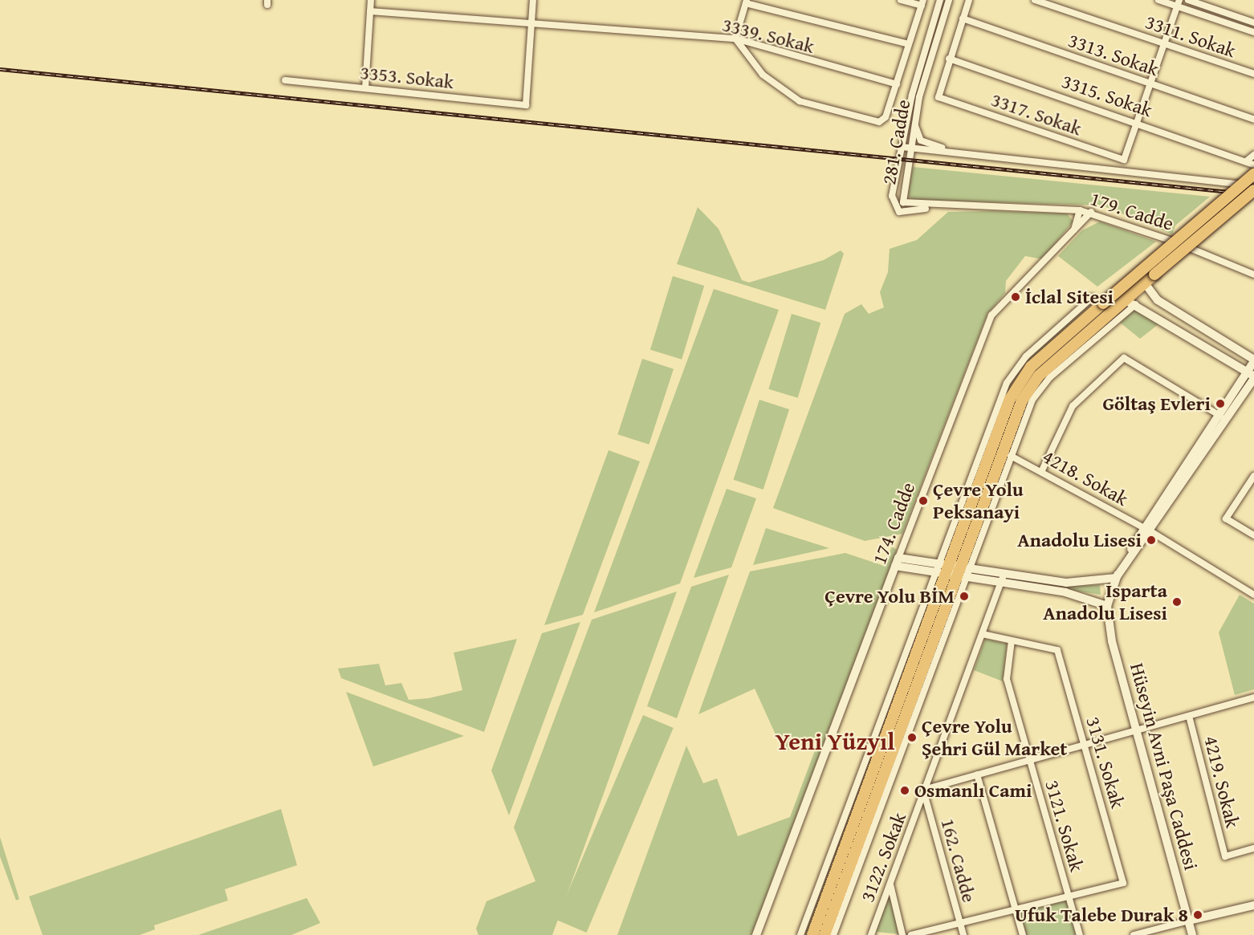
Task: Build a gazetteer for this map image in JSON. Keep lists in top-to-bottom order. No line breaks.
{"streets":{"main road":["174. Cadde","Hüseyin Avni Paşa Caddesi"],"street":["3339. Sokak","3311. Sokak","3313. Sokak","3353. Sokak","3315. Sokak","3317. Sokak","281. Cadde","179. Cadde","4218. Sokak","3131. Sokak","4219. Sokak","3121. Sokak","3122. Sokak","162. Cadde"]},"crossings":[["3339. Sokak","3353. Sokak"],["3315. Sokak","3317. Sokak"],["281. Cadde","179. Cadde"],["179. Cadde","174. Cadde"],["3131. Sokak","3121. Sokak"],["3122. Sokak","162. Cadde"]],"districts":["Yeni Yüzyıl"],"places":["İclal Sitesi","Göltaş Evleri","Çevre Yolu Peksanayi","Anadolu Lisesi","Çevre Yolu BİM","Isparta Anadolu Lisesi","Çevre Yolu Şehri Gül Market","Osmanlı Cami","Ufuk Talebe Durak 8"]}
